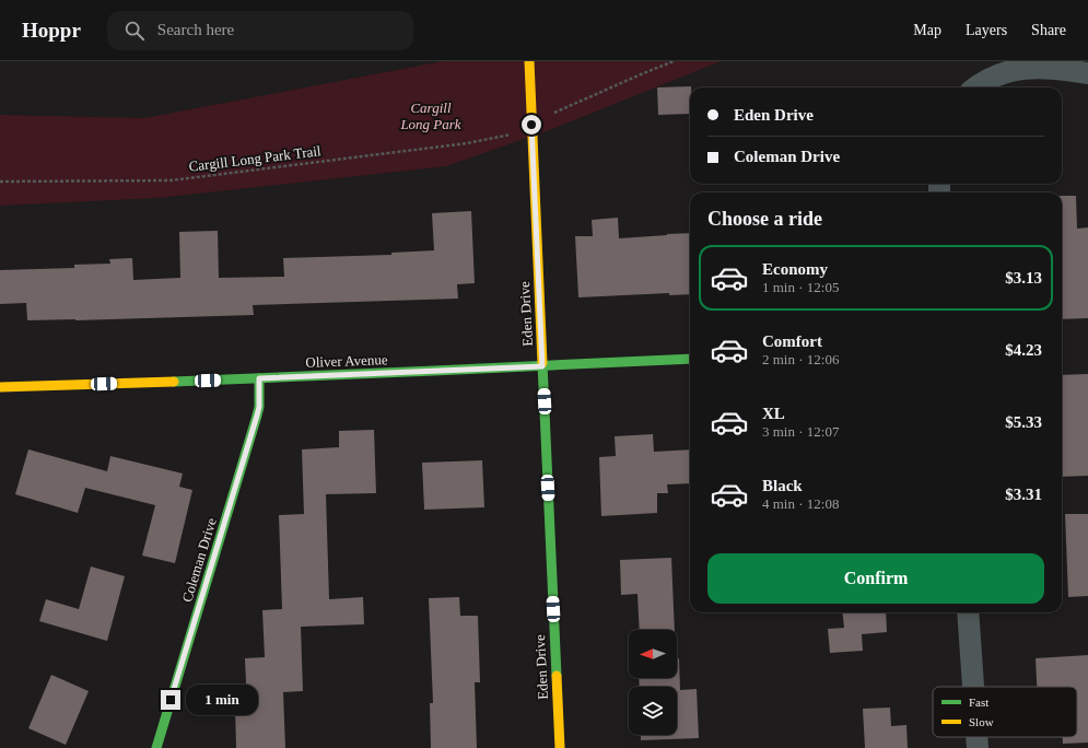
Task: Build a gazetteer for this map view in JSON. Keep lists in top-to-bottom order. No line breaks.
{"streets":{"street":["Eden Drive","Oliver Avenue","Coleman Drive"],"path":["Cargill Long Park Trail"]},"crossings":[["Eden Drive","Oliver Avenue"],["Oliver Avenue","Coleman Drive"]],"parks":["Cargill Long Park"],"legend":["Fast","Slow"],"north":"left","page":{"header":"Hoppr","search":"Search here","nav":["Map","Layers","Share"],"banner":["Eden Drive","Coleman Drive"],"heading":"Choose a ride","list":[{"name":"Economy","note":"1 min · 12:05","value":"$3.13"},{"name":"Comfort","note":"2 min · 12:06","value":"$4.23"},{"name":"XL","note":"3 min · 12:07","value":"$5.33"},{"name":"Black","note":"4 min · 12:08","value":"$3.31"}],"buttons":"Confirm","bubble":"1 min"}}
